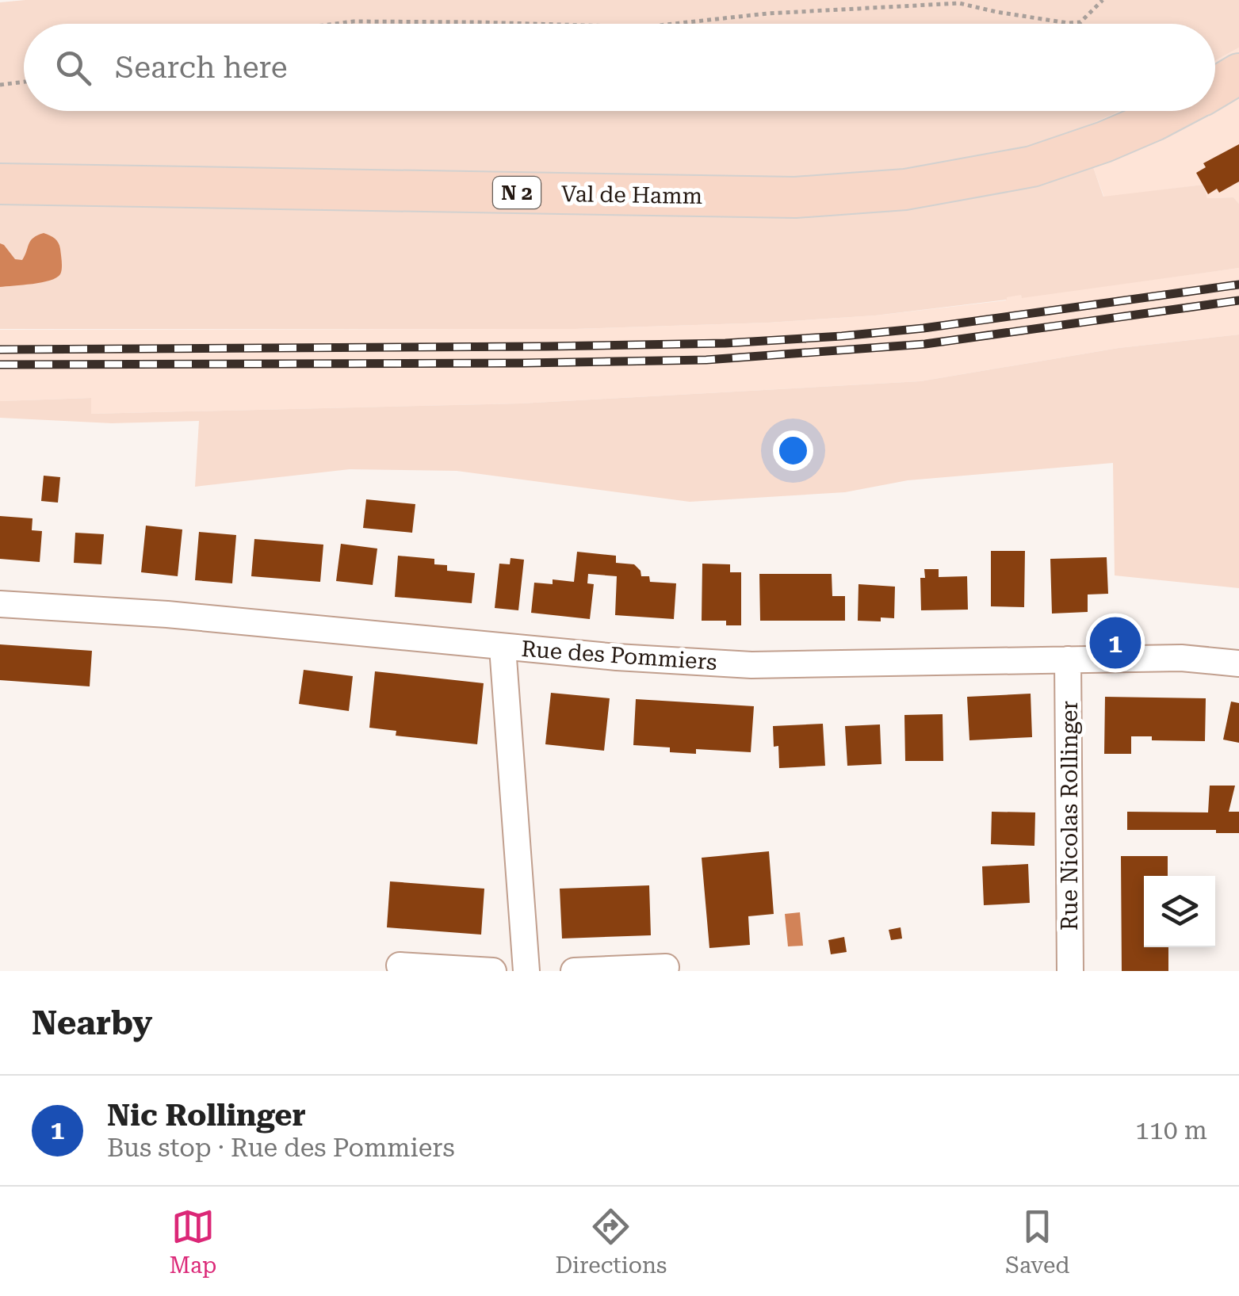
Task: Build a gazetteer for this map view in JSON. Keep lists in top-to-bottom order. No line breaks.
{"streets":{"main road":["N 2","Val de Hamm"],"street":["Rue des Pommiers","Rue Nicolas Rollinger"]},"crossings":[["Rue des Pommiers","Rue Nicolas Rollinger"]],"page":{"search":"Search here","pins":"1","heading":"Nearby","list":[{"mark":"1","name":"Nic Rollinger","note":"Bus stop · Rue des Pommiers","value":"110 m"}],"nav":["Map","Directions","Saved"]}}
